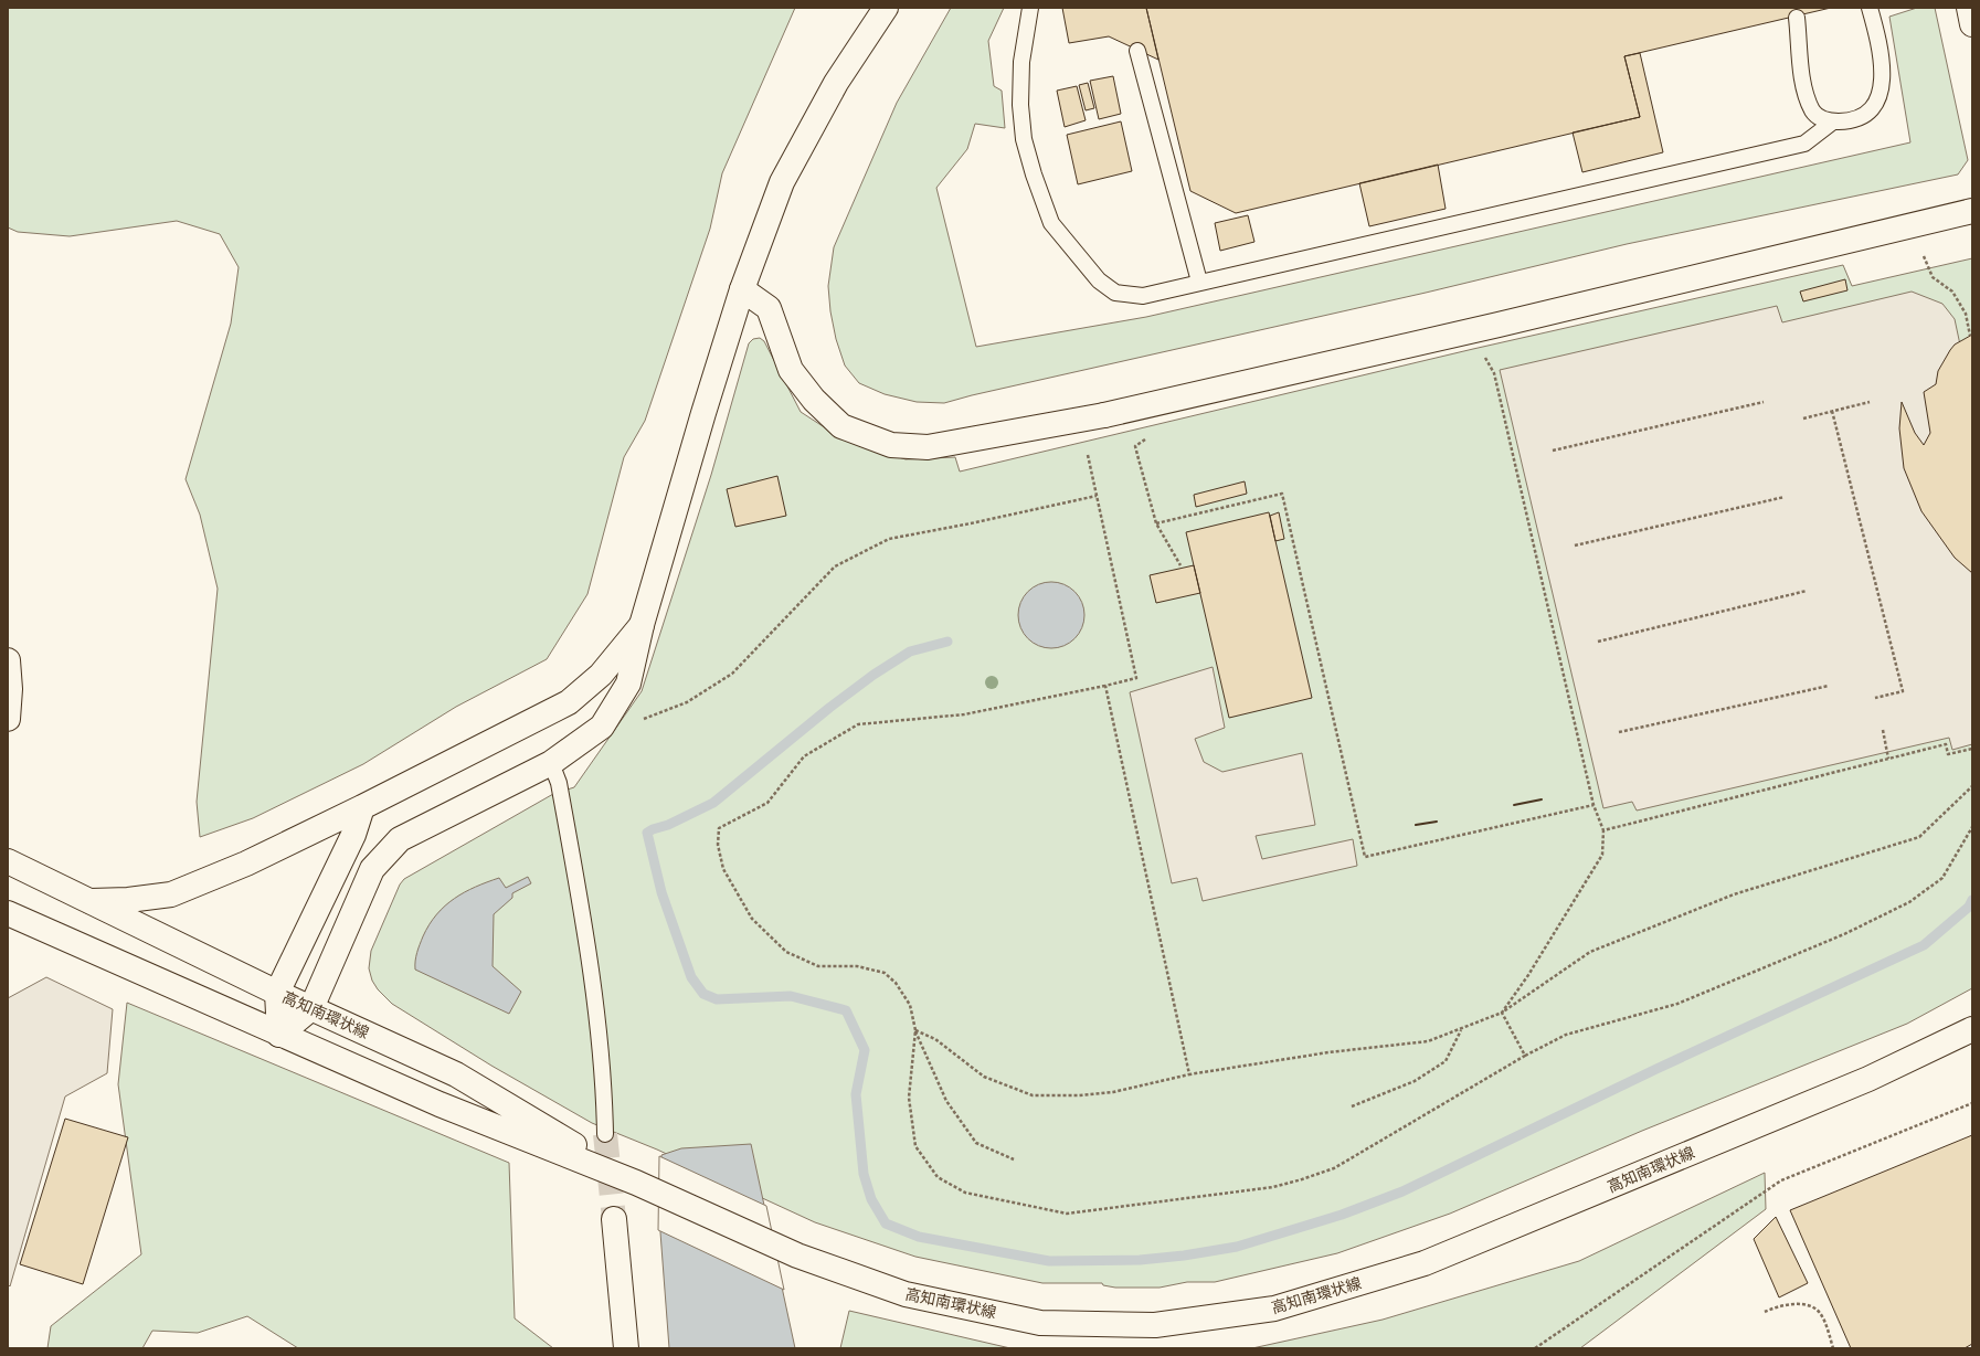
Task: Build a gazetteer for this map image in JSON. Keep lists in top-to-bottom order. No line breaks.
{"streets":{"street":["高知南環状線"]}}
